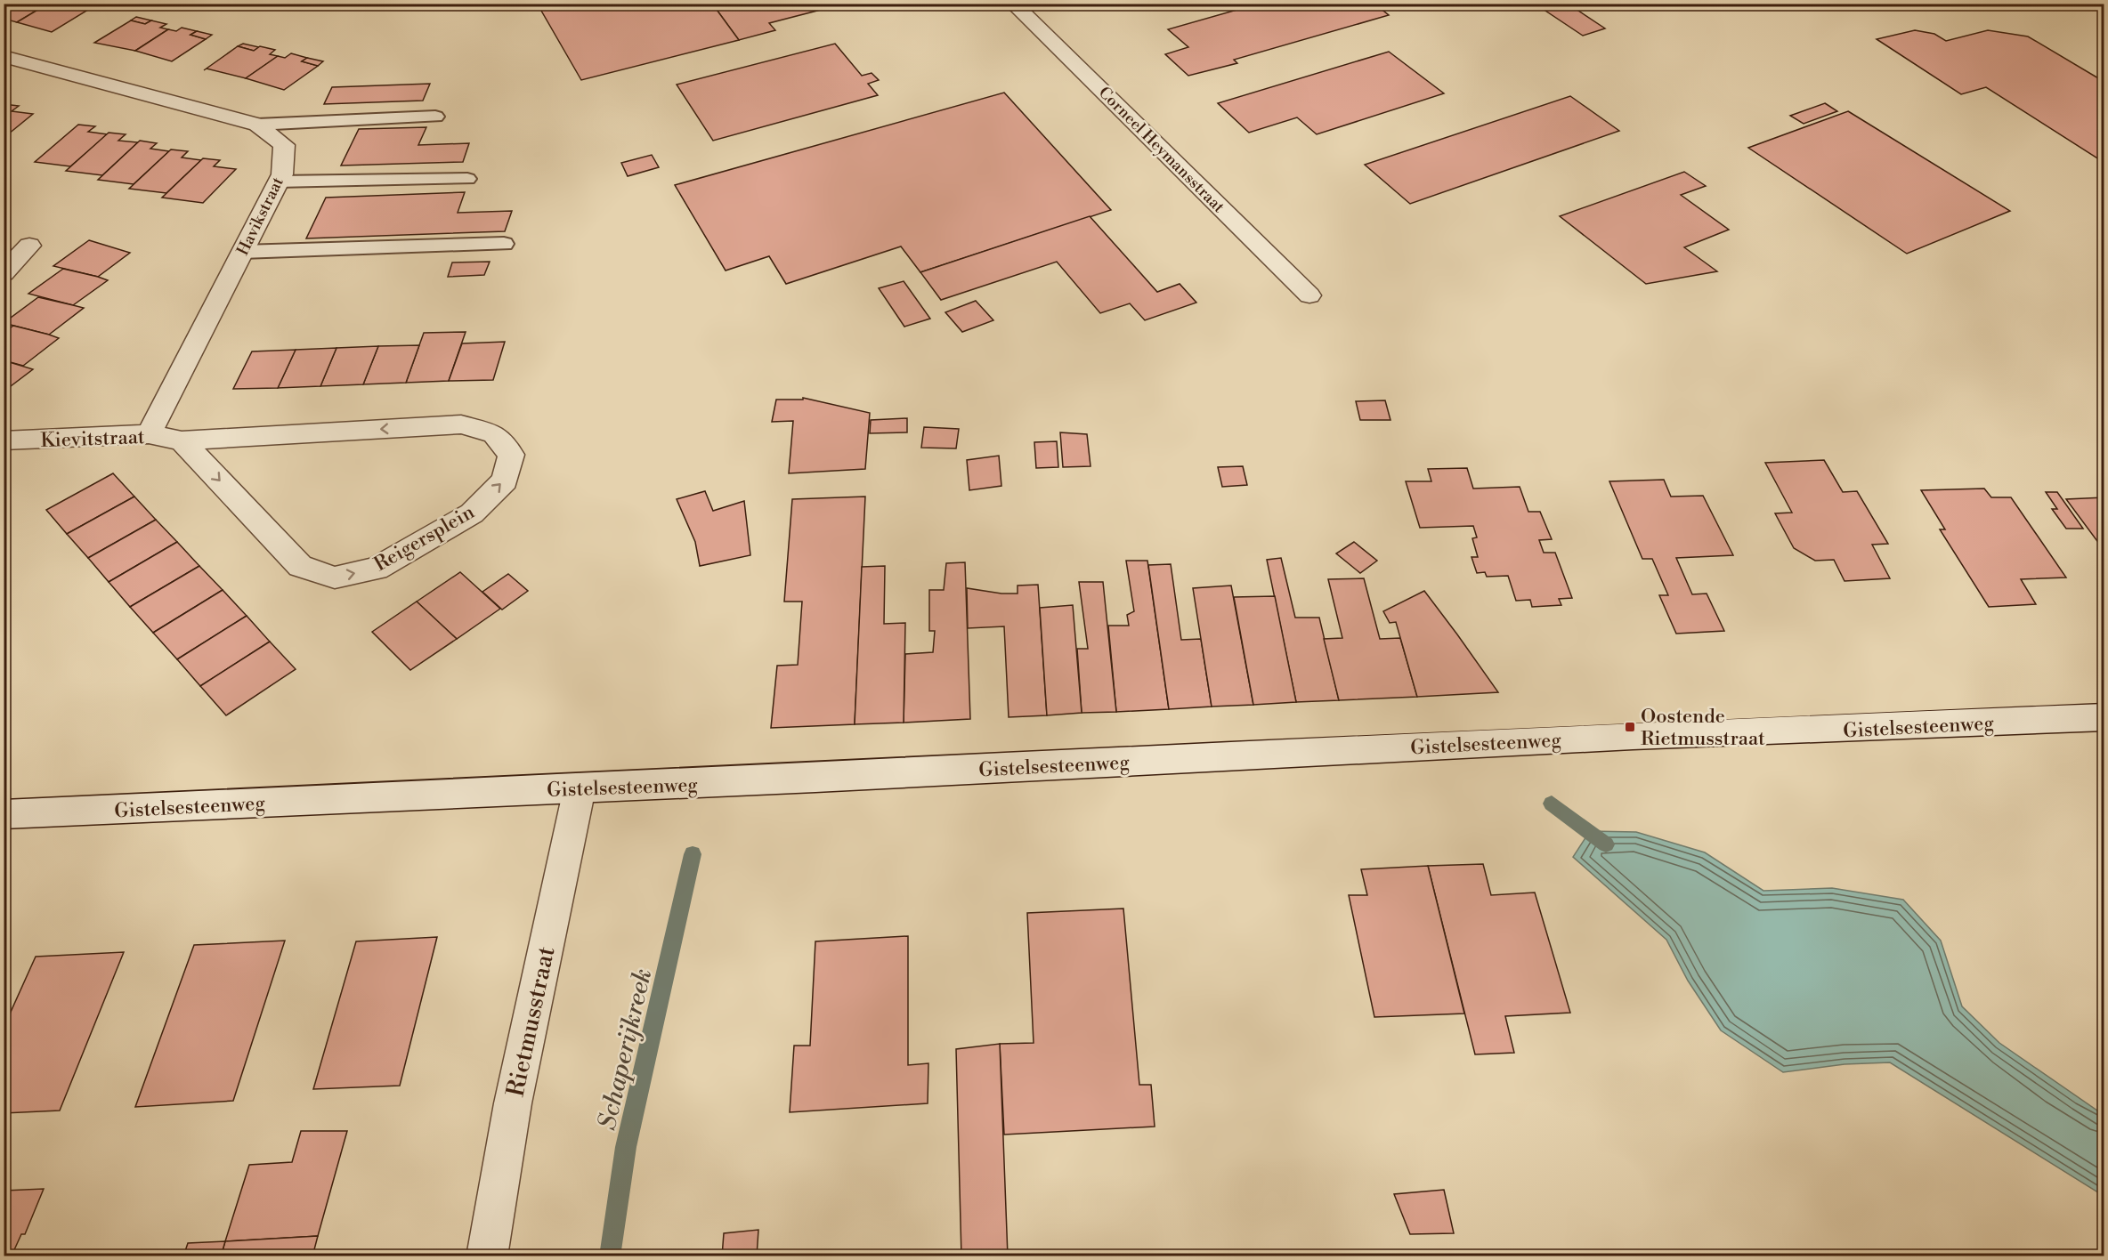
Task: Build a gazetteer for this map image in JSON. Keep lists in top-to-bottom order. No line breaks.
{"streets":{"street":["Corneel Heymansstraat","Havikstraat","Kievitstraat","Reigersplein","Gistelsesteenweg","Rietmusstraat"]},"crossings":[["Havikstraat","Kievitstraat"],["Kievitstraat","Reigersplein"],["Gistelsesteenweg","Rietmusstraat"]],"water":["Schaperijkreek"],"places":{"transit":["Oostende Rietmusstraat"]}}
